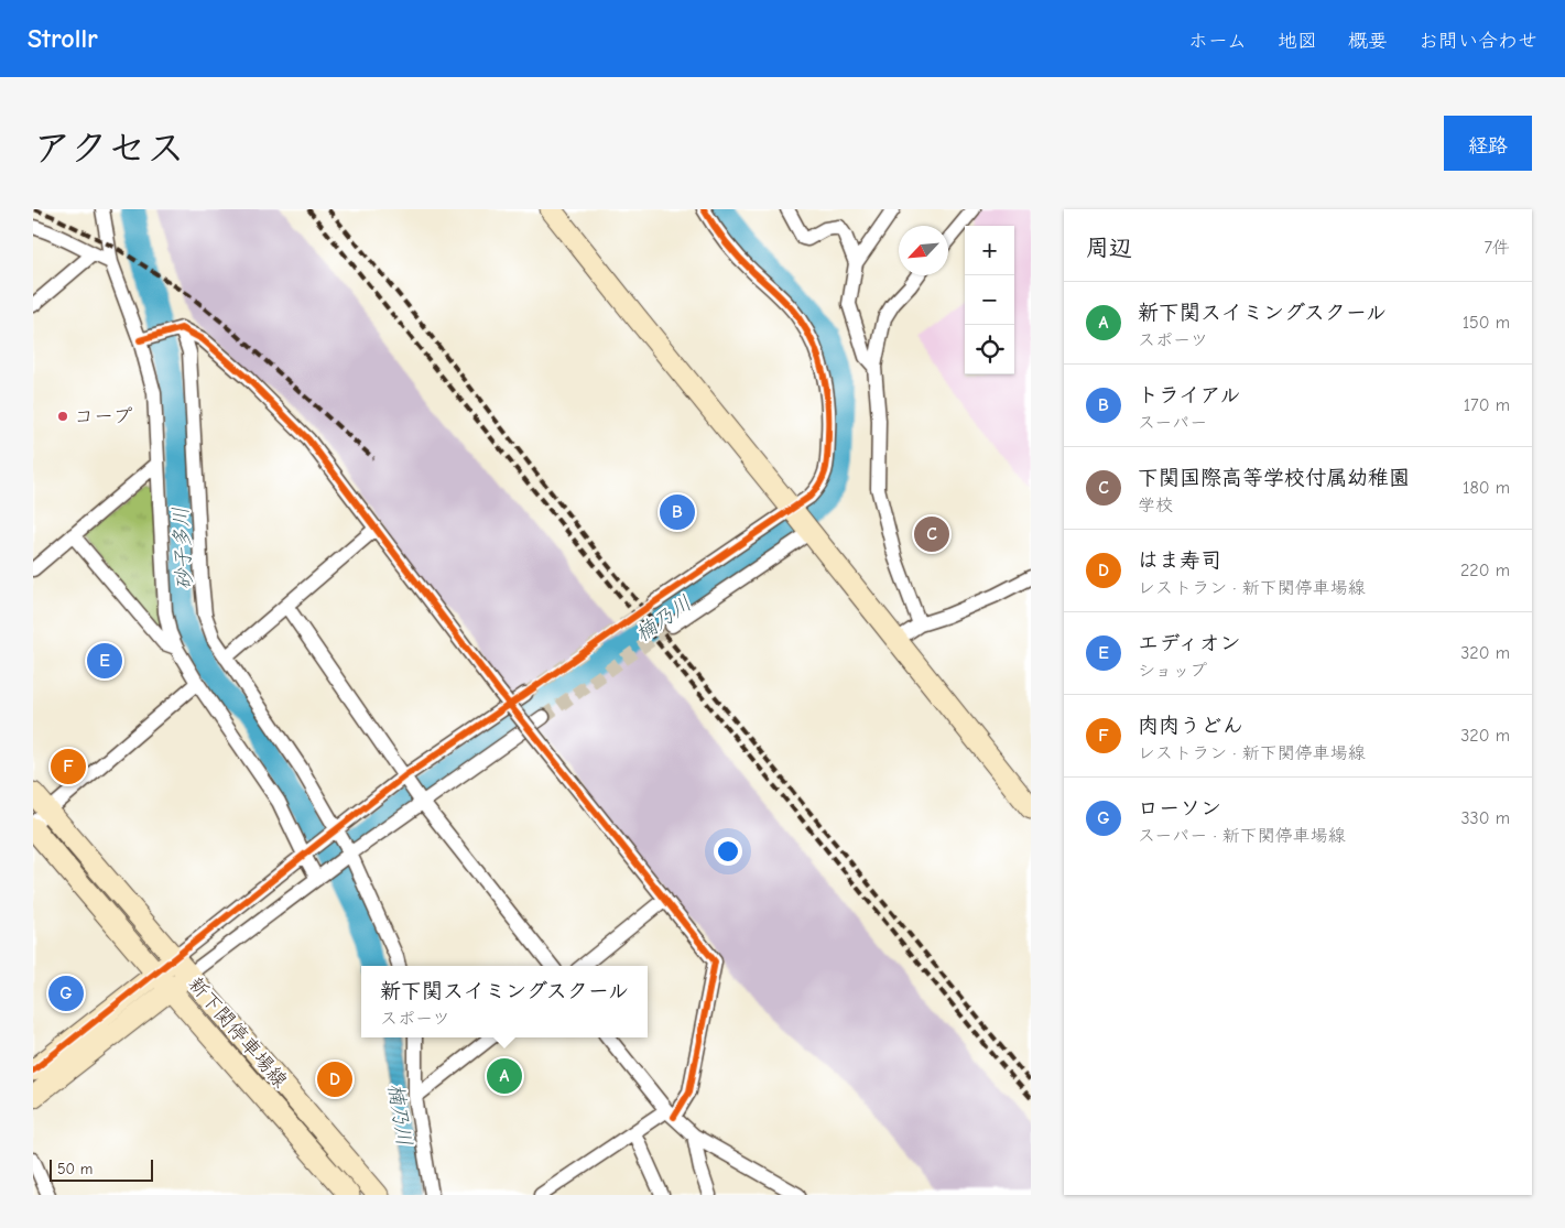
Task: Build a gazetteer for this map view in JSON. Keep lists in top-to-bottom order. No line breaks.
{"streets":{"street":["新下関停車場線"]},"water":["砂子多川","楠乃川"],"places":["コープ"],"scale_bar":"50 m","north":"bottom left","page":{"header":"Strollr","nav":["ホーム","地図","概要","お問い合わせ"],"title":"アクセス","buttons":"経路","heading":["周辺","7件"],"map_buttons":["+","−"],"list":[{"mark":"A","name":"新下関スイミングスクール","note":"スポーツ","value":"150 m"},{"mark":"B","name":"トライアル","note":"スーパー","value":"170 m"},{"mark":"C","name":"下関国際高等学校付属幼稚園","note":"学校","value":"180 m"},{"mark":"D","name":"はま寿司","note":"レストラン · 新下関停車場線","value":"220 m"},{"mark":"E","name":"エディオン","note":"ショップ","value":"320 m"},{"mark":"F","name":"肉肉うどん","note":"レストラン · 新下関停車場線","value":"320 m"},{"mark":"G","name":"ローソン","note":"スーパー · 新下関停車場線","value":"330 m"}],"pins":["B","C","E","F","G","A","D"],"popup":["新下関スイミングスクール","スポーツ"],"scale":"50 m"}}
